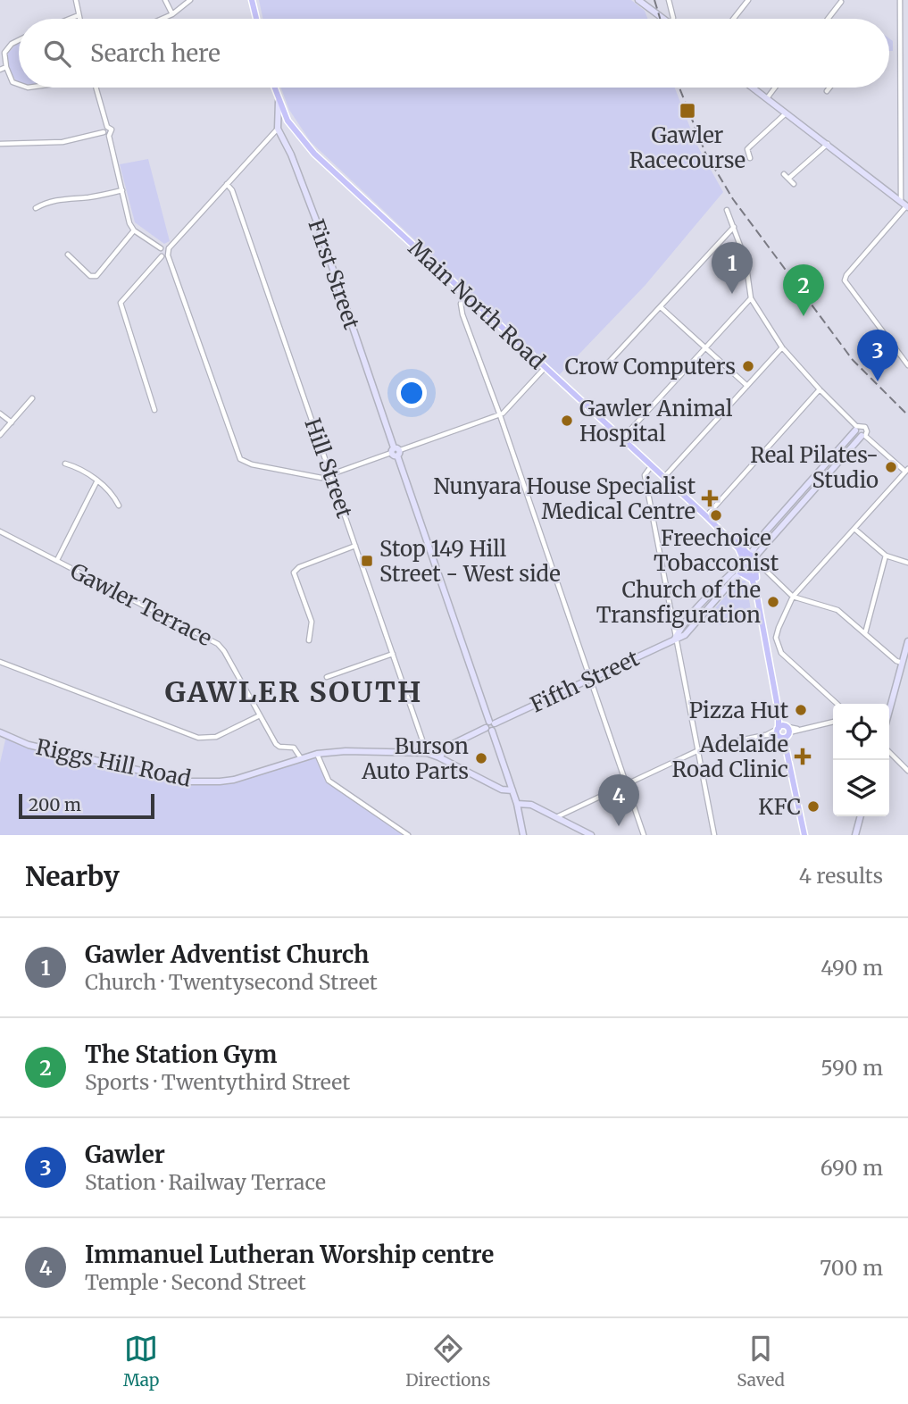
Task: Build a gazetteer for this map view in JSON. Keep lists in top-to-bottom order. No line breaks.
{"streets":{"main road":["Main North Road"],"street":["First Street","Hill Street","Gawler Terrace","Fifth Street","Riggs Hill Road"]},"crossings":[["First Street","Fifth Street"],["First Street","Riggs Hill Road"],["Main North Road","Fifth Street"],["Hill Street","Riggs Hill Road"],["Gawler Terrace","Riggs Hill Road"],["Fifth Street","Riggs Hill Road"]],"districts":["GAWLER SOUTH"],"places":{"transit":["Gawler Racecourse","Stop 149 Hill Street - West side"],"other":["Crow Computers","Gawler Animal Hospital","Real Pilates- Studio","Freechoice Tobacconist","Church of the Transfiguration","Pizza Hut","Burson Auto Parts","KFC"],"health":["Nunyara House Specialist Medical Centre","Adelaide Road Clinic"]},"scale_bar":"200 m","page":{"search":"Search here","pins":["1","2","3","4"],"scale":"200 m","heading":["Nearby","4 results"],"list":[{"mark":"1","name":"Gawler Adventist Church","note":"Church · Twentysecond Street","value":"490 m"},{"mark":"2","name":"The Station Gym","note":"Sports · Twentythird Street","value":"590 m"},{"mark":"3","name":"Gawler","note":"Station · Railway Terrace","value":"690 m"},{"mark":"4","name":"Immanuel Lutheran Worship centre","note":"Temple · Second Street","value":"700 m"}],"nav":["Map","Directions","Saved"]}}
